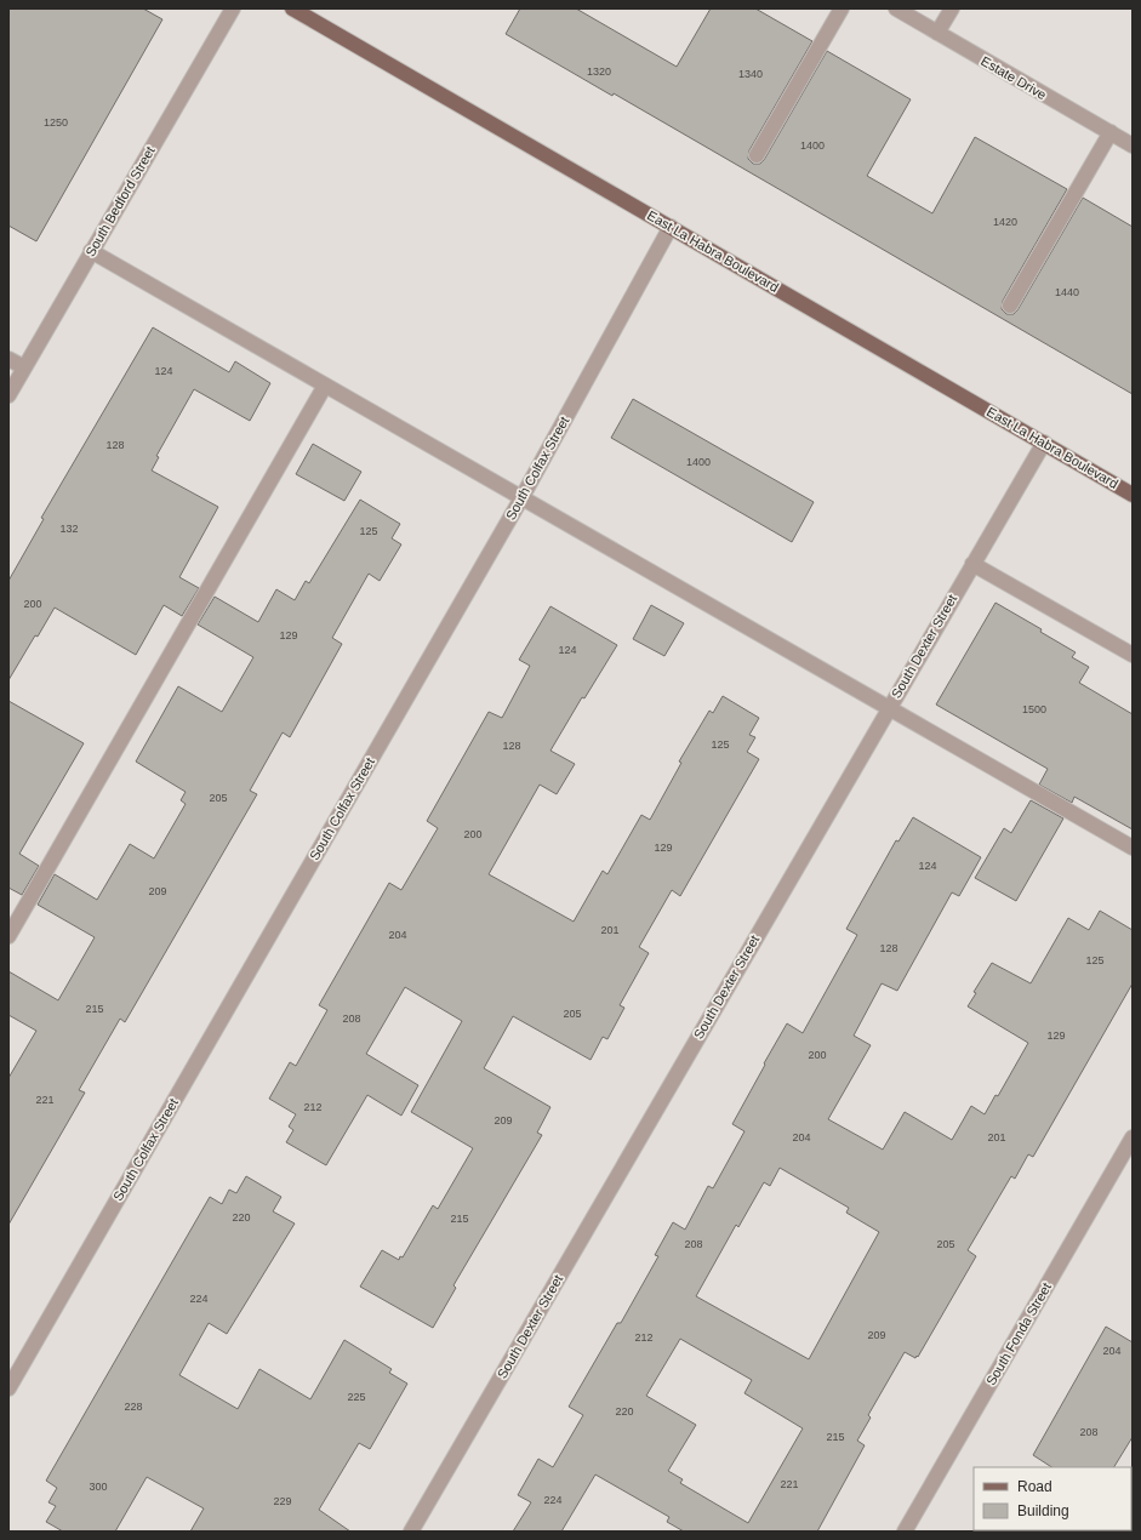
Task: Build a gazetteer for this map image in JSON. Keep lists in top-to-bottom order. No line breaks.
{"streets":{"main road":["East La Habra Boulevard"],"street":["Estate Drive","South Bedford Street","South Colfax Street","South Dexter Street","South Fonda Street"]},"crossings":[["East La Habra Boulevard","South Colfax Street"],["East La Habra Boulevard","South Dexter Street"]],"house_numbers":["1320","1340","1250","1400","1420","1440","124","128","1400","132","125","200","129","124","1500","125","128","205","200","129","124","209","201","204","128","125","215","205","208","129","200","221","212","209","204","201","220","215","208","205","224","209","212","204","225","228","220","208","215","221","300","224","229"],"legend":["Road","Building"]}
